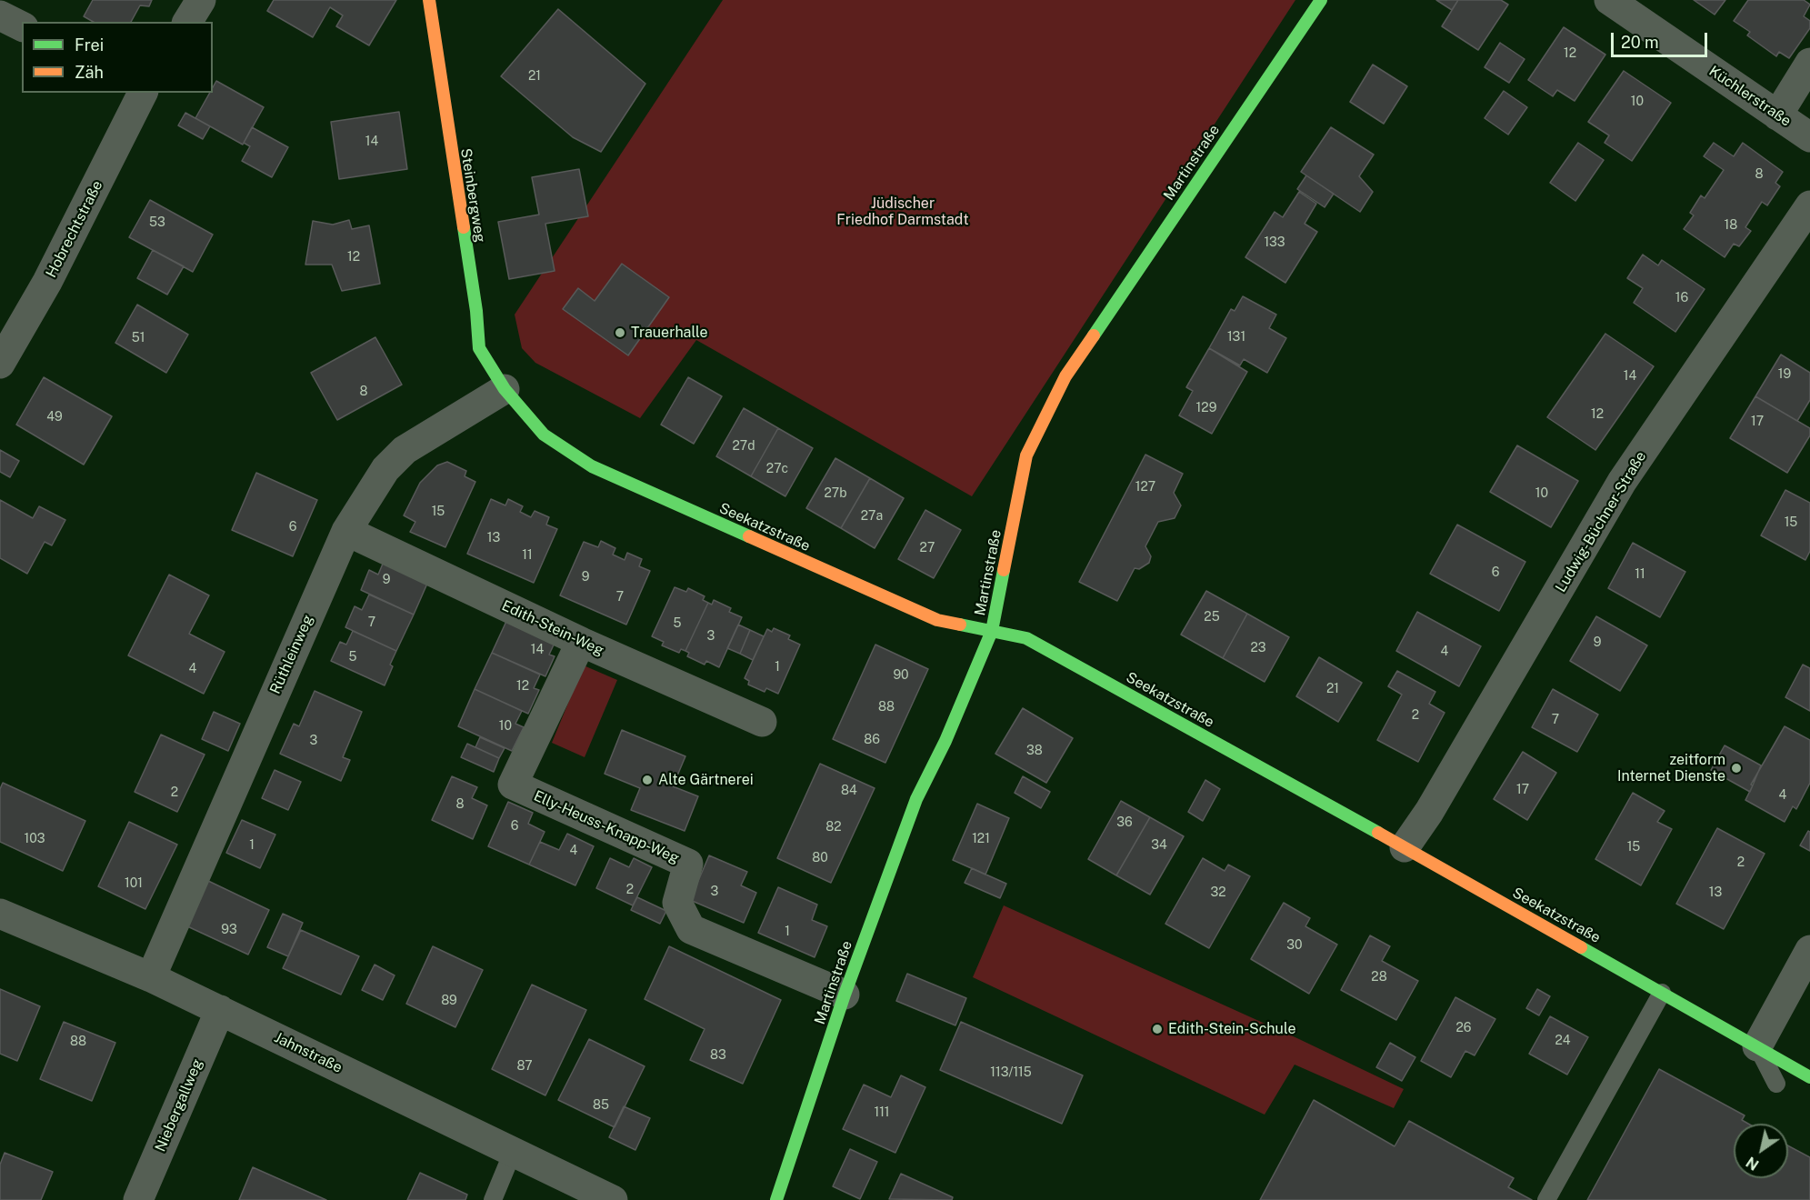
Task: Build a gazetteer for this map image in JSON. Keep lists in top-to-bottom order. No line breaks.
{"streets":{"street":["Küchlerstraße","Martinstraße","Steinbergweg","Hobrechtstraße","Ludwig-Büchner-Straße","Seekatzstraße","Edith-Stein-Weg","Rüthleinweg","Elly-Heuss-Knapp-Weg","Jahnstraße","Niebergallweg"]},"crossings":[["Martinstraße","Seekatzstraße"],["Martinstraße","Elly-Heuss-Knapp-Weg"],["Steinbergweg","Seekatzstraße"],["Steinbergweg","Rüthleinweg"],["Ludwig-Büchner-Straße","Seekatzstraße"],["Seekatzstraße","Rüthleinweg"],["Edith-Stein-Weg","Rüthleinweg"],["Edith-Stein-Weg","Elly-Heuss-Knapp-Weg"],["Rüthleinweg","Jahnstraße"],["Jahnstraße","Niebergallweg"]],"parks":["Jüdischer Friedhof Darmstadt"],"places":["Trauerhalle","zeitform Internet Dienste","Alte Gärtnerei","Edith-Stein-Schule"],"house_numbers":["12","21","10","14","8","53","18","133","12","16","131","51","19","14","8","129","12","49","17","27d","27c","127","27b","10","15","27a","15","6","13","27","11","6","11","9","9","7","25","7","5","3","9","23","14","4","5","1","4","90","12","21","88","2","7","10","86","3","38","17","84","2","4","8","36","6","82","103","121","1","34","15","4","80","2","101","2","3","32","13","93","1","30","28","89","26","24","88","83","87","113/115","85","111"],"legend":["Frei","Zäh"],"scale_bar":"20 m","north":"bottom left"}
